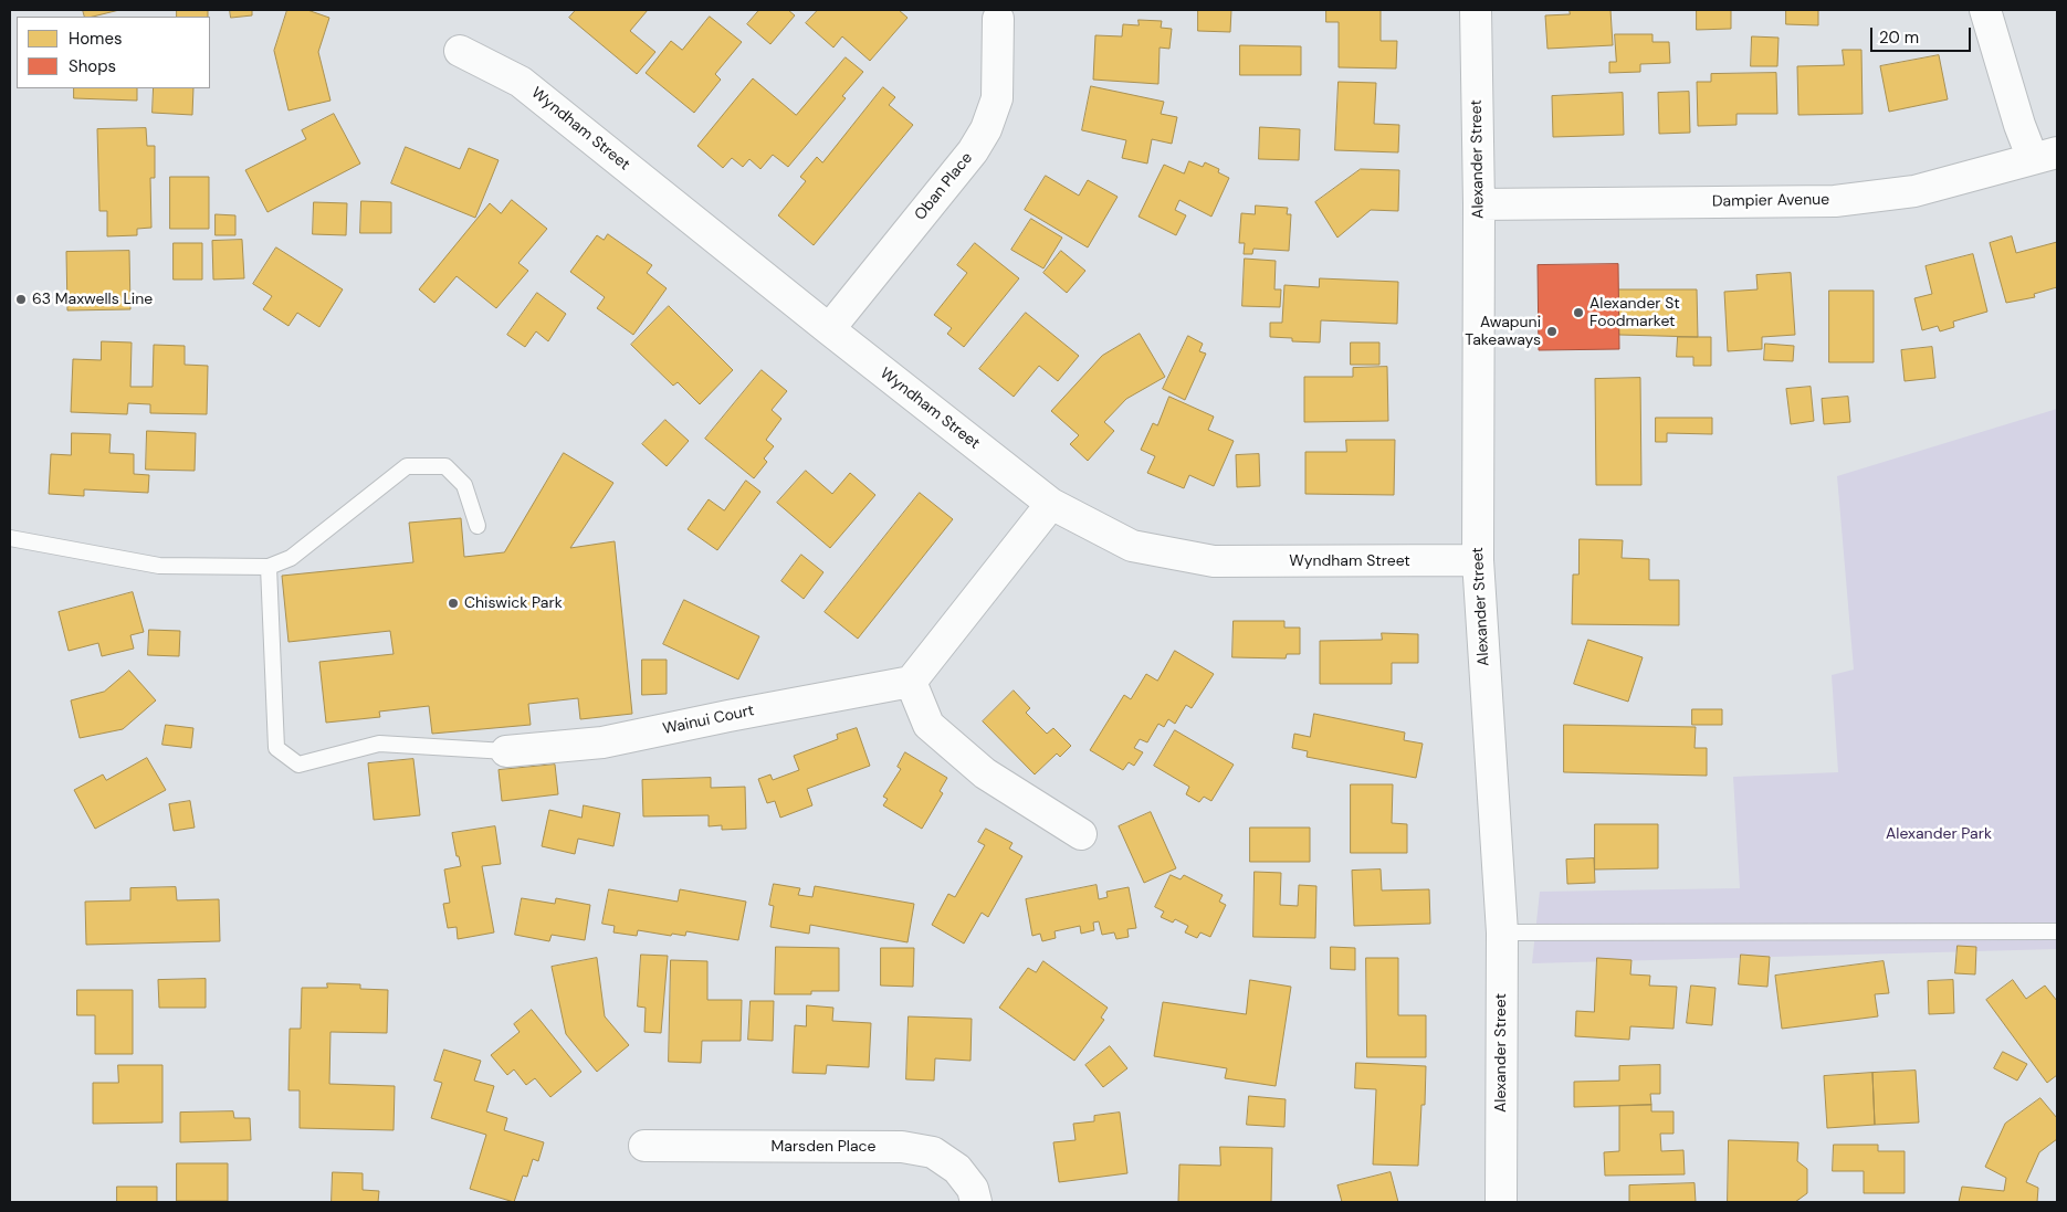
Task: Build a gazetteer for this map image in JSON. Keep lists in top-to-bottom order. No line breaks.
{"streets":{"street":["Wyndham Street","Alexander Street","Oban Place","Dampier Avenue","Wainui Court","Marsden Place"]},"crossings":[["Wyndham Street","Alexander Street"],["Wyndham Street","Oban Place"],["Alexander Street","Dampier Avenue"]],"parks":["Alexander Park"],"places":["63 Maxwells Line","Alexander St Foodmarket","Awapuni Takeaways","Chiswick Park"],"legend":["Homes","Shops"],"scale_bar":"20 m"}
